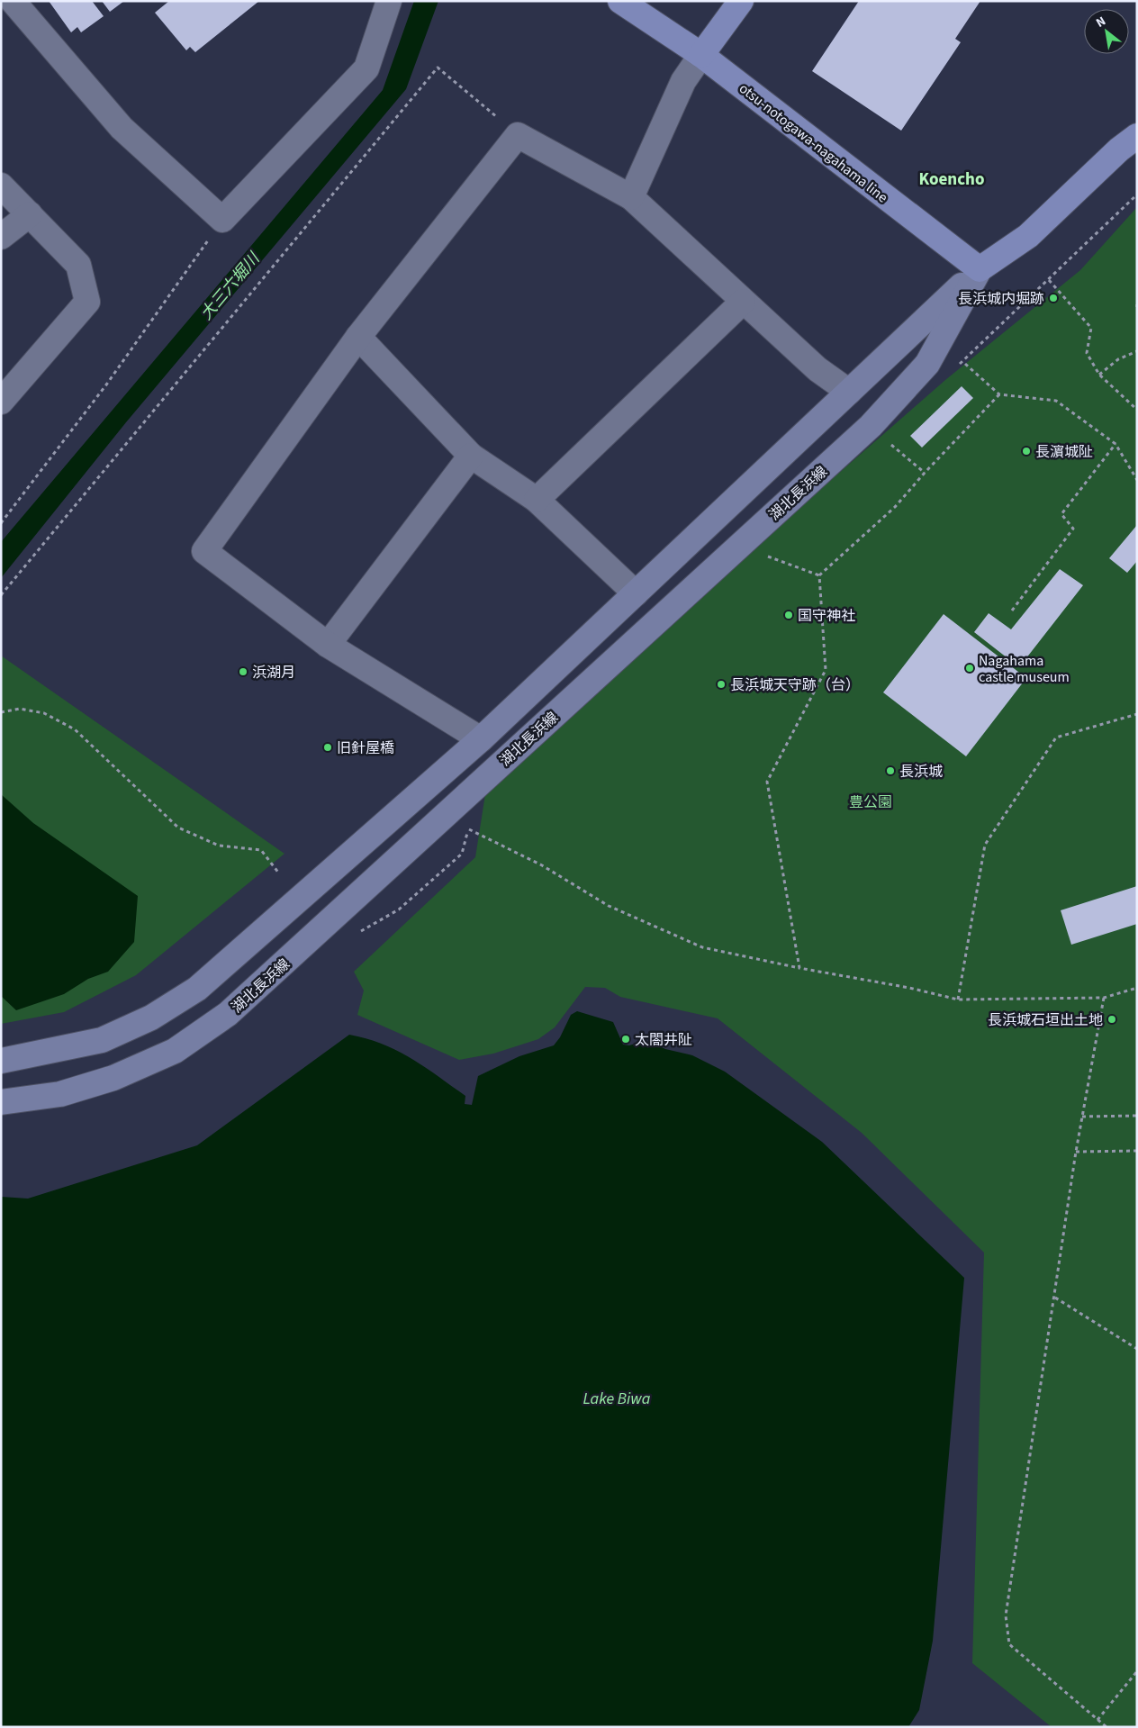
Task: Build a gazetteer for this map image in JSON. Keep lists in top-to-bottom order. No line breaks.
{"streets":{"main road":["otsu-notogawa-nagahama line","湖北長浜線"]},"crossings":[["otsu-notogawa-nagahama line","湖北長浜線"]],"districts":["Koencho"],"water":["大三六堀川","Lake Biwa"],"parks":["豊公園"],"places":["長浜城内堀跡","長濵城阯","国守神社","Nagahama castle museum","浜湖月","長浜城天守跡（台）","旧針屋橋","長浜城","長浜城石垣出土地","太閤井阯"],"north":"top left"}
